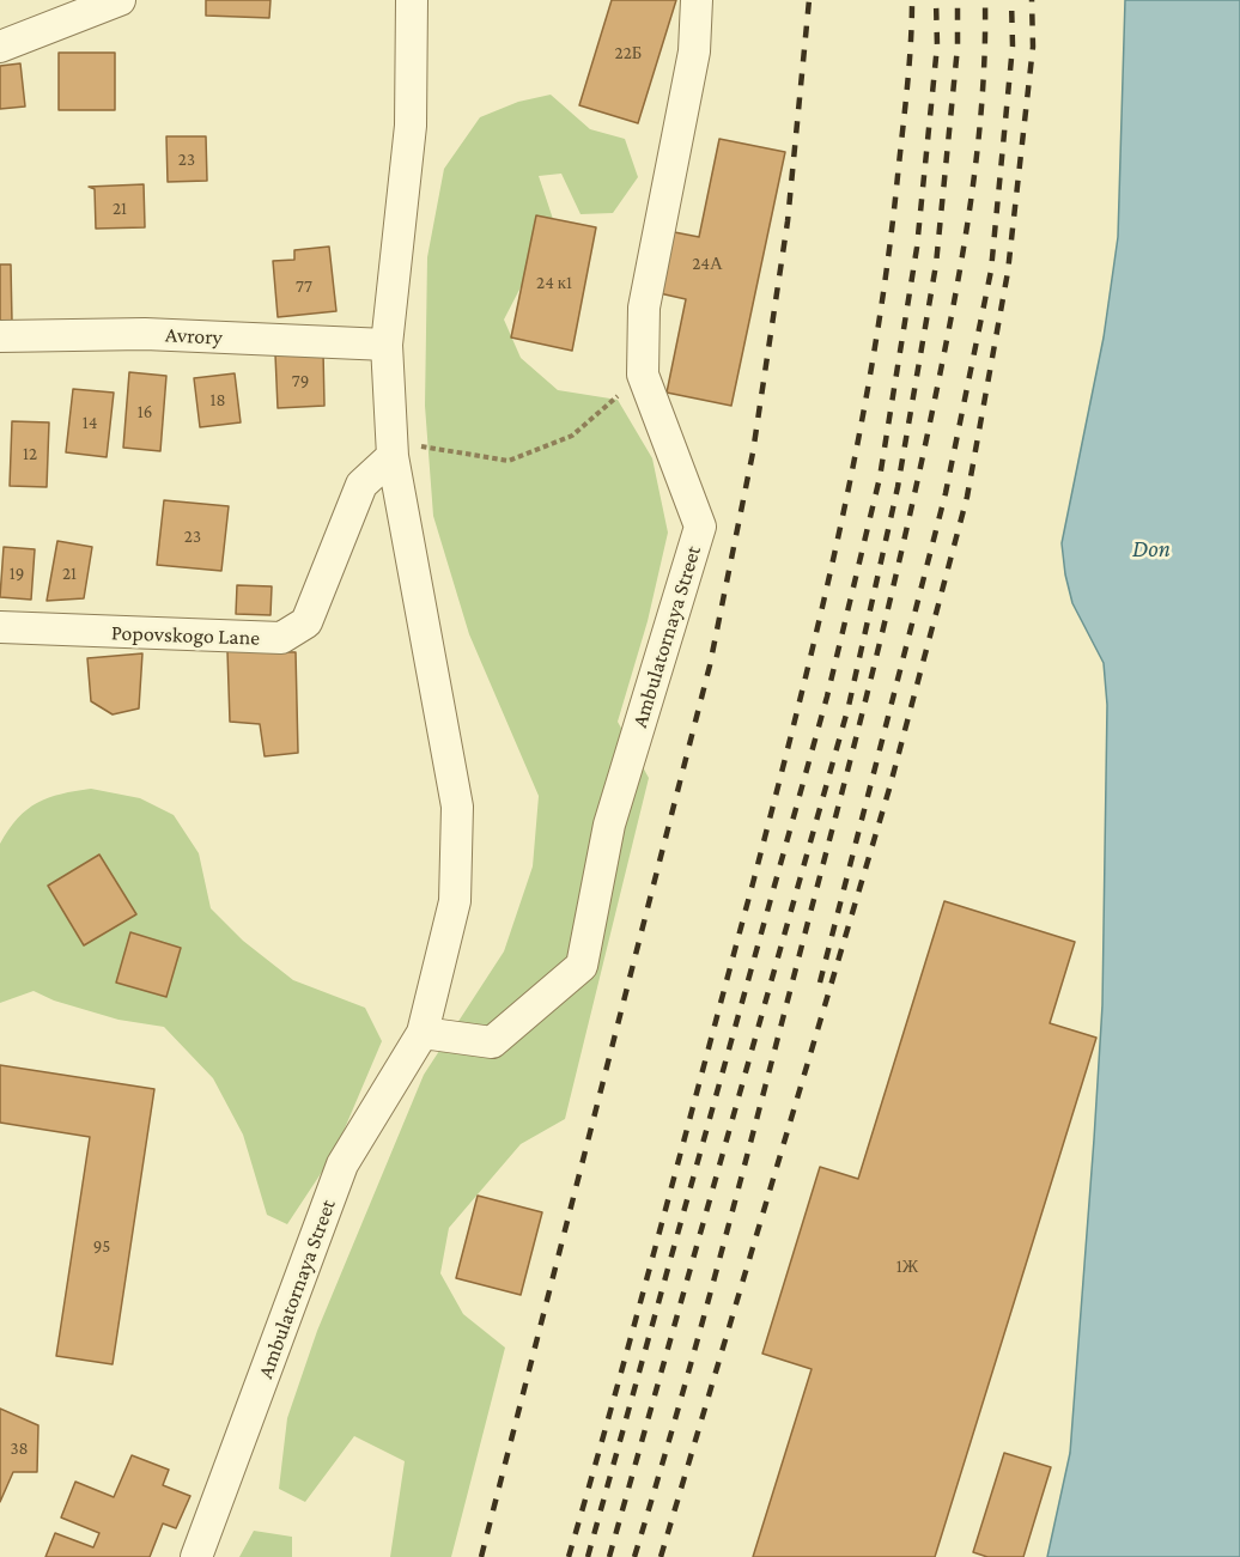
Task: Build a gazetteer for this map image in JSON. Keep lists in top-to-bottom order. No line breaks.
{"streets":{"street":["Avrory","Popovskogo Lane","Ambulatornaya Street"]},"crossings":[["Avrory","Ambulatornaya Street"],["Popovskogo Lane","Ambulatornaya Street"]],"water":["Don"],"house_numbers":["22Б","23","21","24А","24 к1","77","79","18","16","14","12","23","19","21","95","1Ж","38"]}
